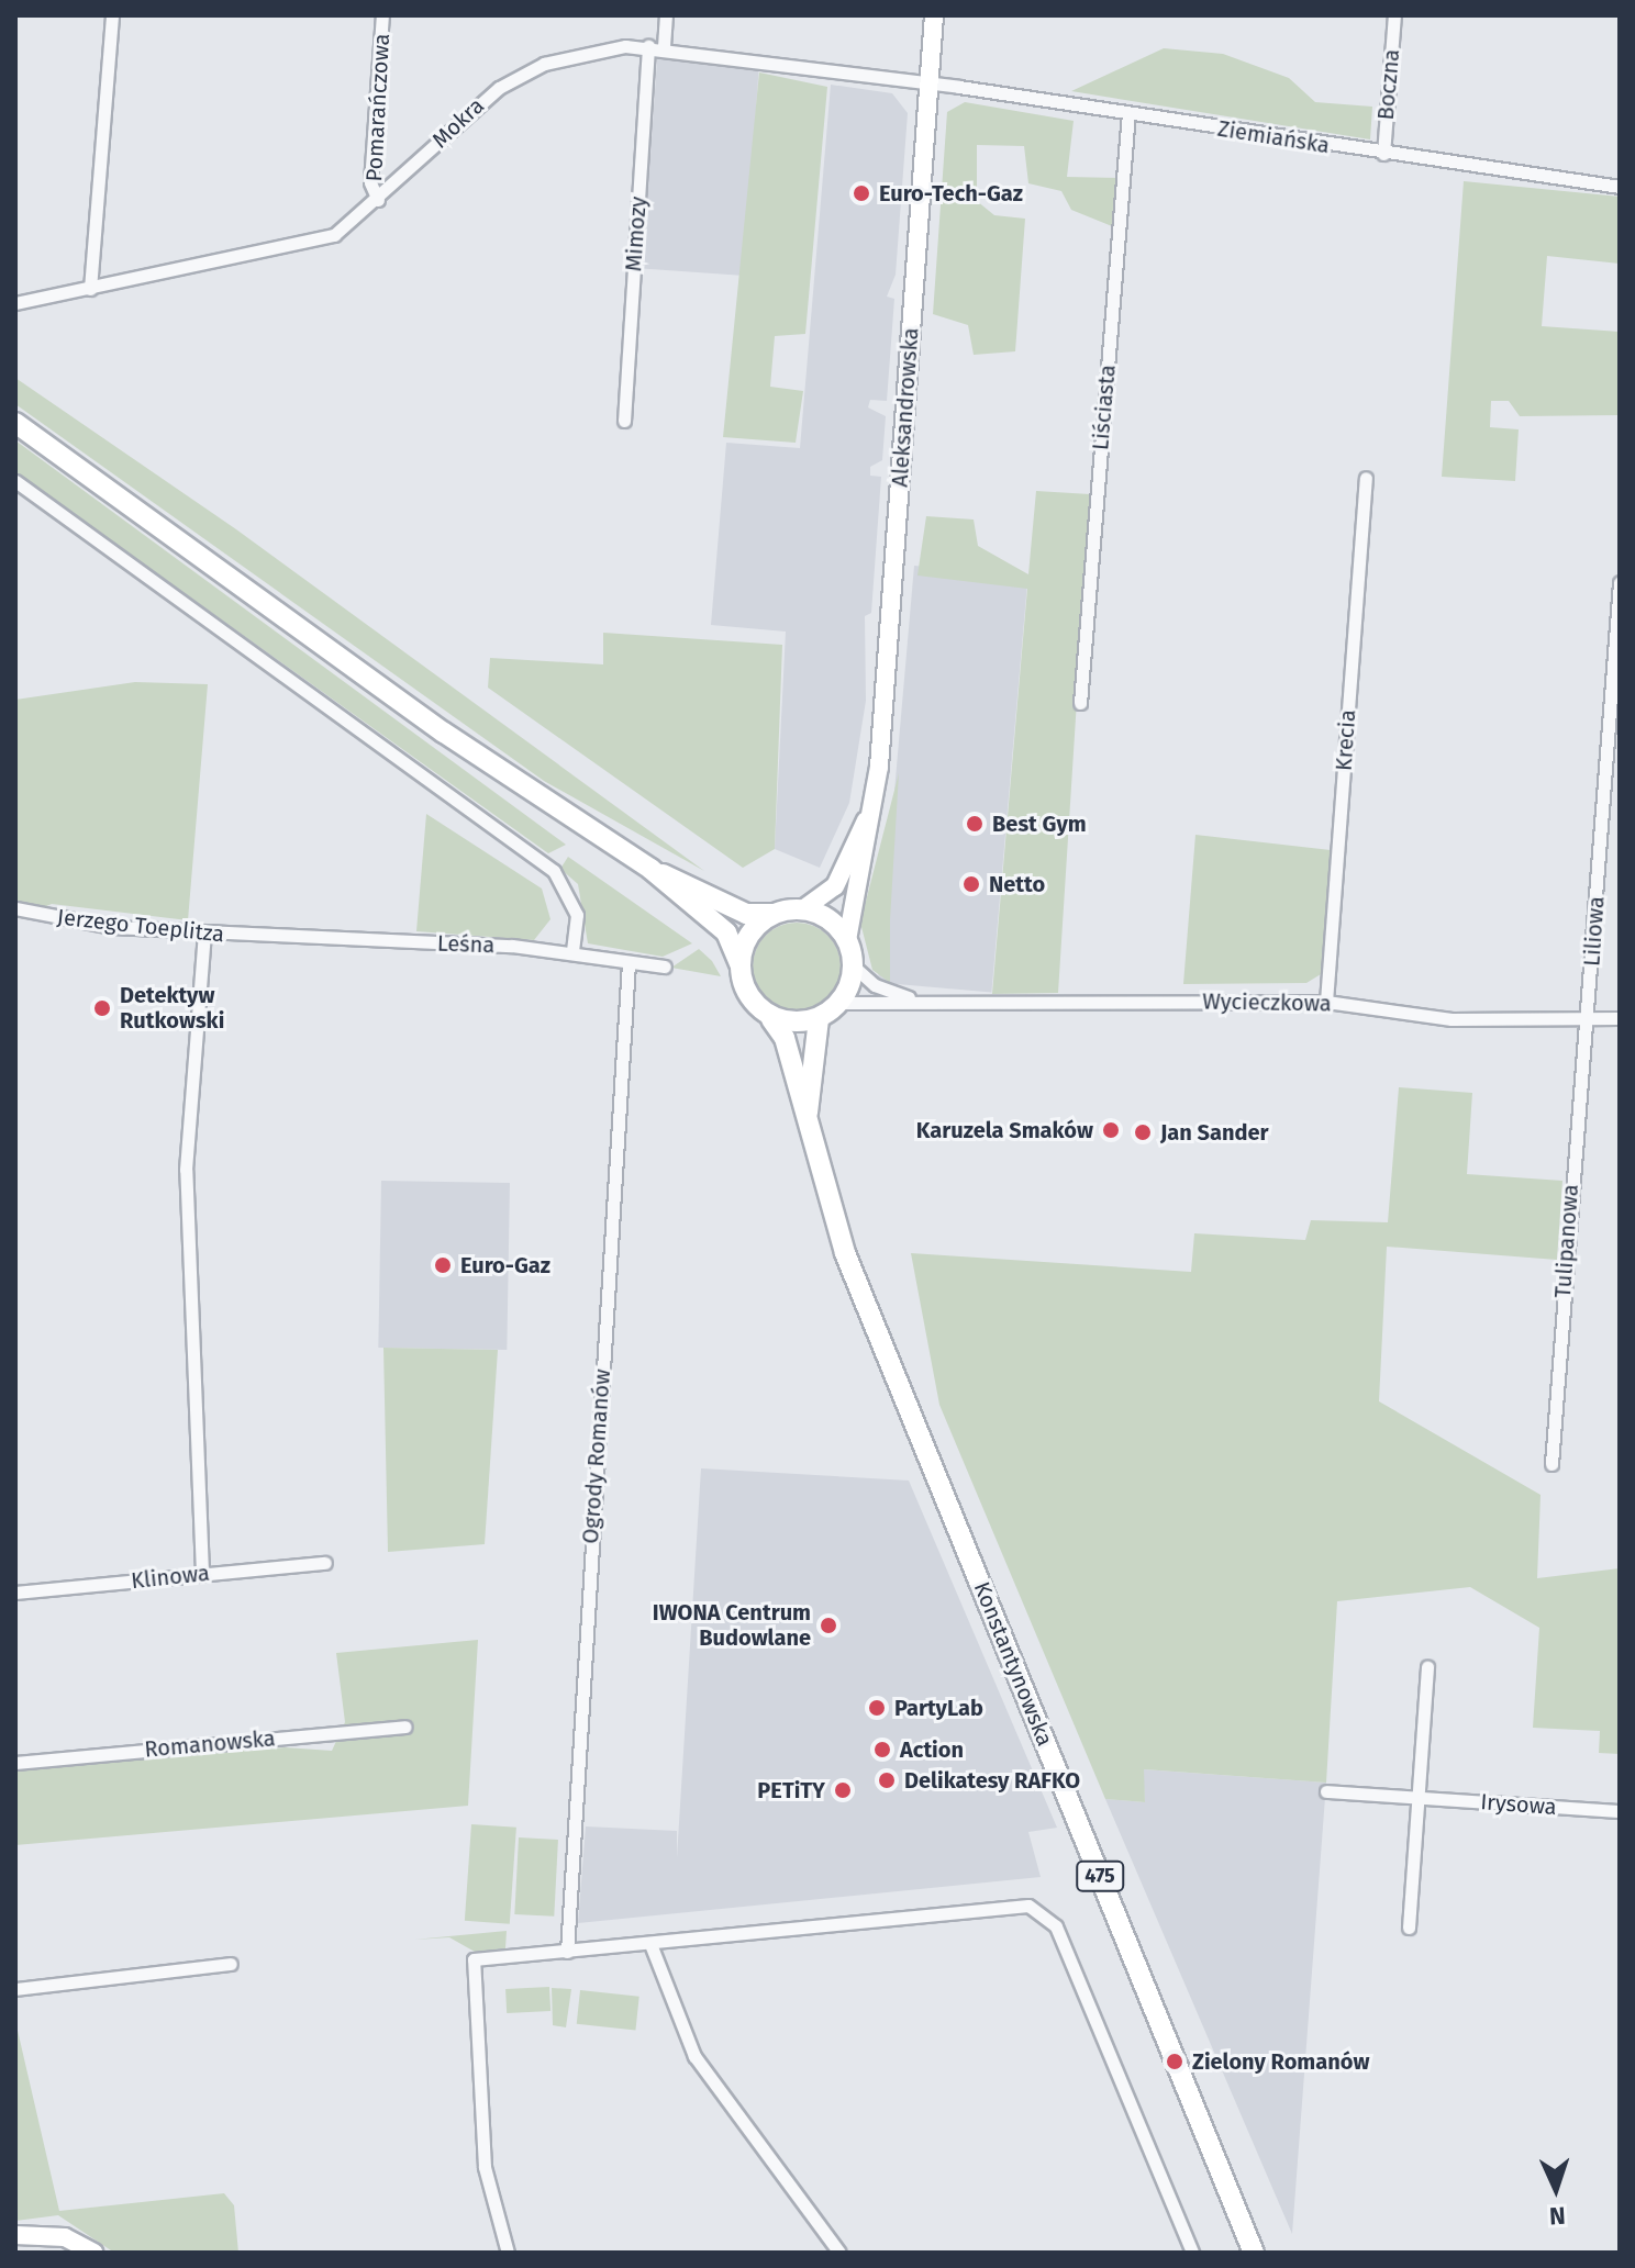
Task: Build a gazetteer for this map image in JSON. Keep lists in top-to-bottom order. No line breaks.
{"streets":{"main road":["Aleksandrowska","Konstantynowska","475"],"street":["Boczna","Pomarańczowa","Mokra","Ziemiańska","Mimozy","Liściasta","Krecia","Jerzego Toeplitza","Liliowa","Leśna","Wycieczkowa","Tulipanowa","Ogrody Romanów","Klinowa","Romanowska","Irysowa"]},"crossings":[["Boczna","Ziemiańska"],["Pomarańczowa","Mokra"],["Mokra","Ziemiańska"],["Mokra","Mimozy"],["Mokra","Aleksandrowska"],["Ziemiańska","Aleksandrowska"],["Ziemiańska","Liściasta"],["Aleksandrowska","Wycieczkowa"],["Aleksandrowska","Konstantynowska"],["Aleksandrowska","475"],["Krecia","Wycieczkowa"],["Jerzego Toeplitza","Leśna"],["Liliowa","Wycieczkowa"],["Liliowa","Tulipanowa"],["Leśna","Ogrody Romanów"],["Wycieczkowa","Tulipanowa"],["Wycieczkowa","Konstantynowska"],["Wycieczkowa","475"],["Konstantynowska","475"]],"places":["Euro-Tech-Gaz","Best Gym","Netto","Detektyw Rutkowski","Karuzela Smaków","Jan Sander","Euro-Gaz","IWONA Centrum Budowlane","PartyLab","Action","Delikatesy RAFKO","PETiTY","Zielony Romanów"],"north":"bottom"}
